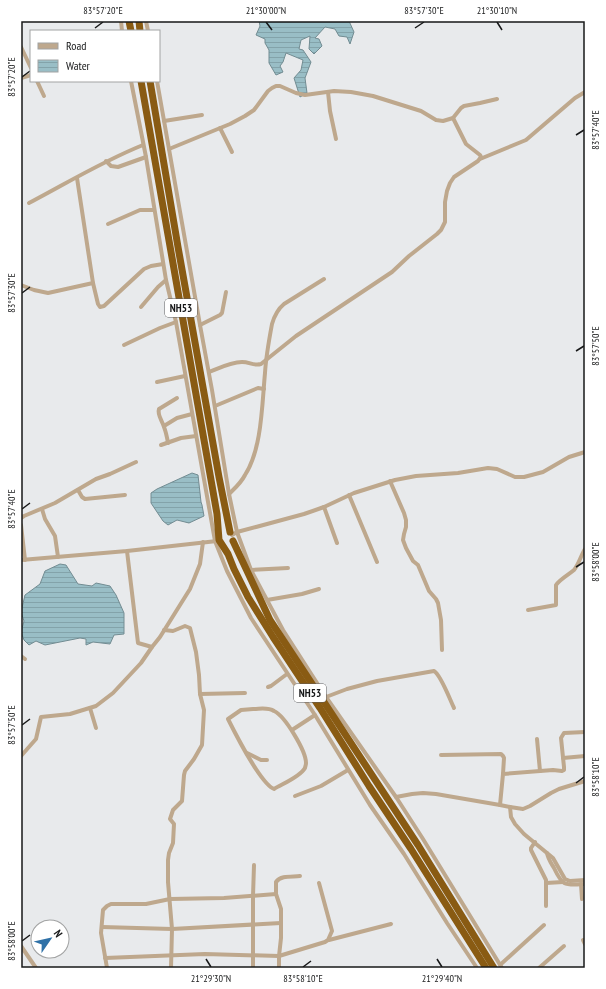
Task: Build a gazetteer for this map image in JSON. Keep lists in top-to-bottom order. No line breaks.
{"streets":{"highway":["NH53"]},"legend":["Road","Water"],"north":"top right","coordinates":["83°57'20\"E","21°30'00\"N","83°57'30\"E","21°30'10\"N","83°57'40\"E","83°57'50\"E","83°58'00\"E","83°58'10\"E","21°29'30\"N","21°29'40\"N"]}
